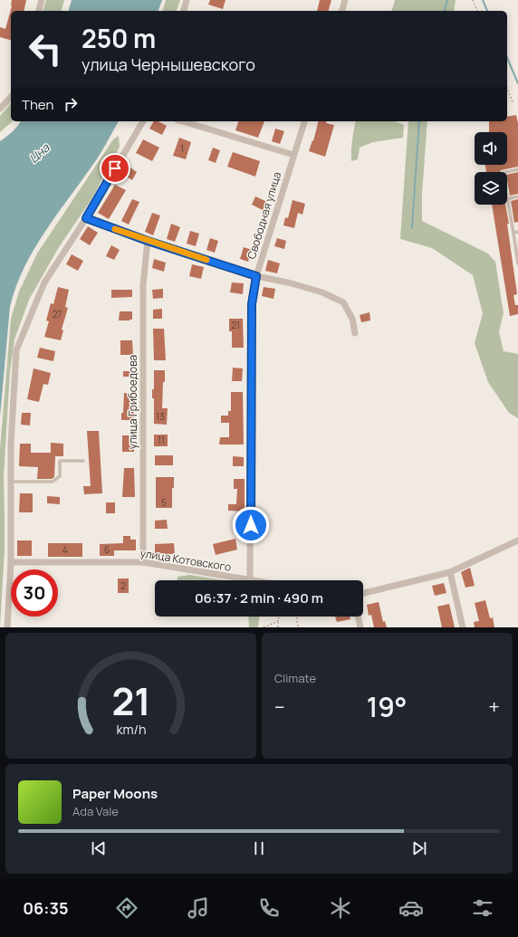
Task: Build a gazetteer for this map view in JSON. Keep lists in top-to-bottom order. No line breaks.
{"streets":{"street":["Свободная улица","улица Грибоедова","улица Котовского"]},"crossings":[["Свободная улица","улица Котовского"],["улица Грибоедова","улица Котовского"]],"water":["Цна"],"house_numbers":["1","27","21","13","11","5","4","6","2"],"page":{"turn":["250 m","улица Чернышевского"],"then":"Then","limit":"30","trip":"06:37 · 2 min · 490 m","tile":"Climate","heat":["−","19°","+"],"song":["Paper Moons","Ada Vale"],"tabs":"06:35","gauge":["21","km/h"]}}
